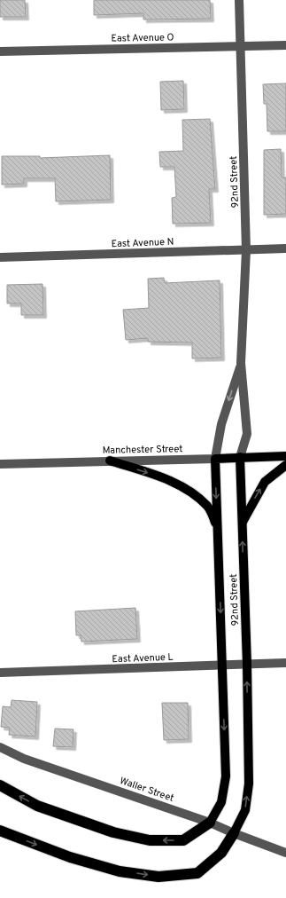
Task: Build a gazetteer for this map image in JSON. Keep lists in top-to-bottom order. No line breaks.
{"streets":{"main road":["92nd Street","Manchester Street"],"street":["East Avenue O","East Avenue N","East Avenue L","Waller Street"]},"crossings":[["East Avenue O","92nd Street"],["92nd Street","East Avenue N"],["92nd Street","Manchester Street"],["92nd Street","East Avenue L"],["92nd Street","Waller Street"]]}
